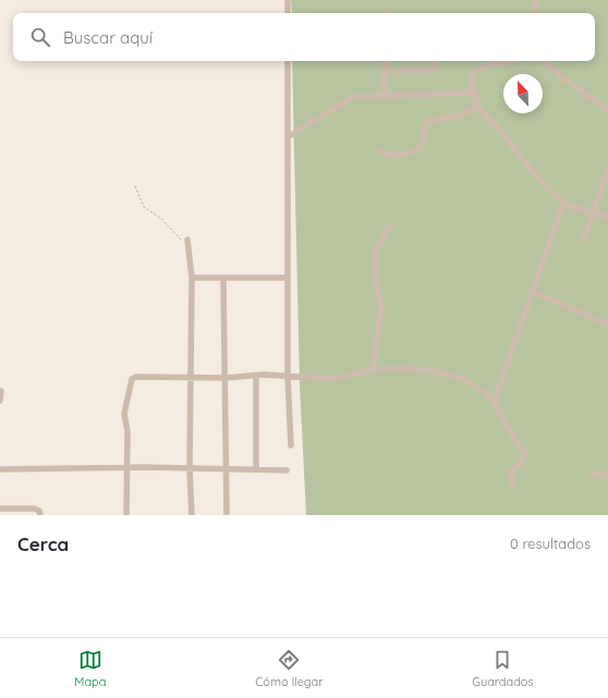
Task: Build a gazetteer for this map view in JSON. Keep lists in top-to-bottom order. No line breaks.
{"north":"top left","page":{"search":"Buscar aquí","heading":["Cerca","0 resultados"],"nav":["Mapa","Cómo llegar","Guardados"]}}
